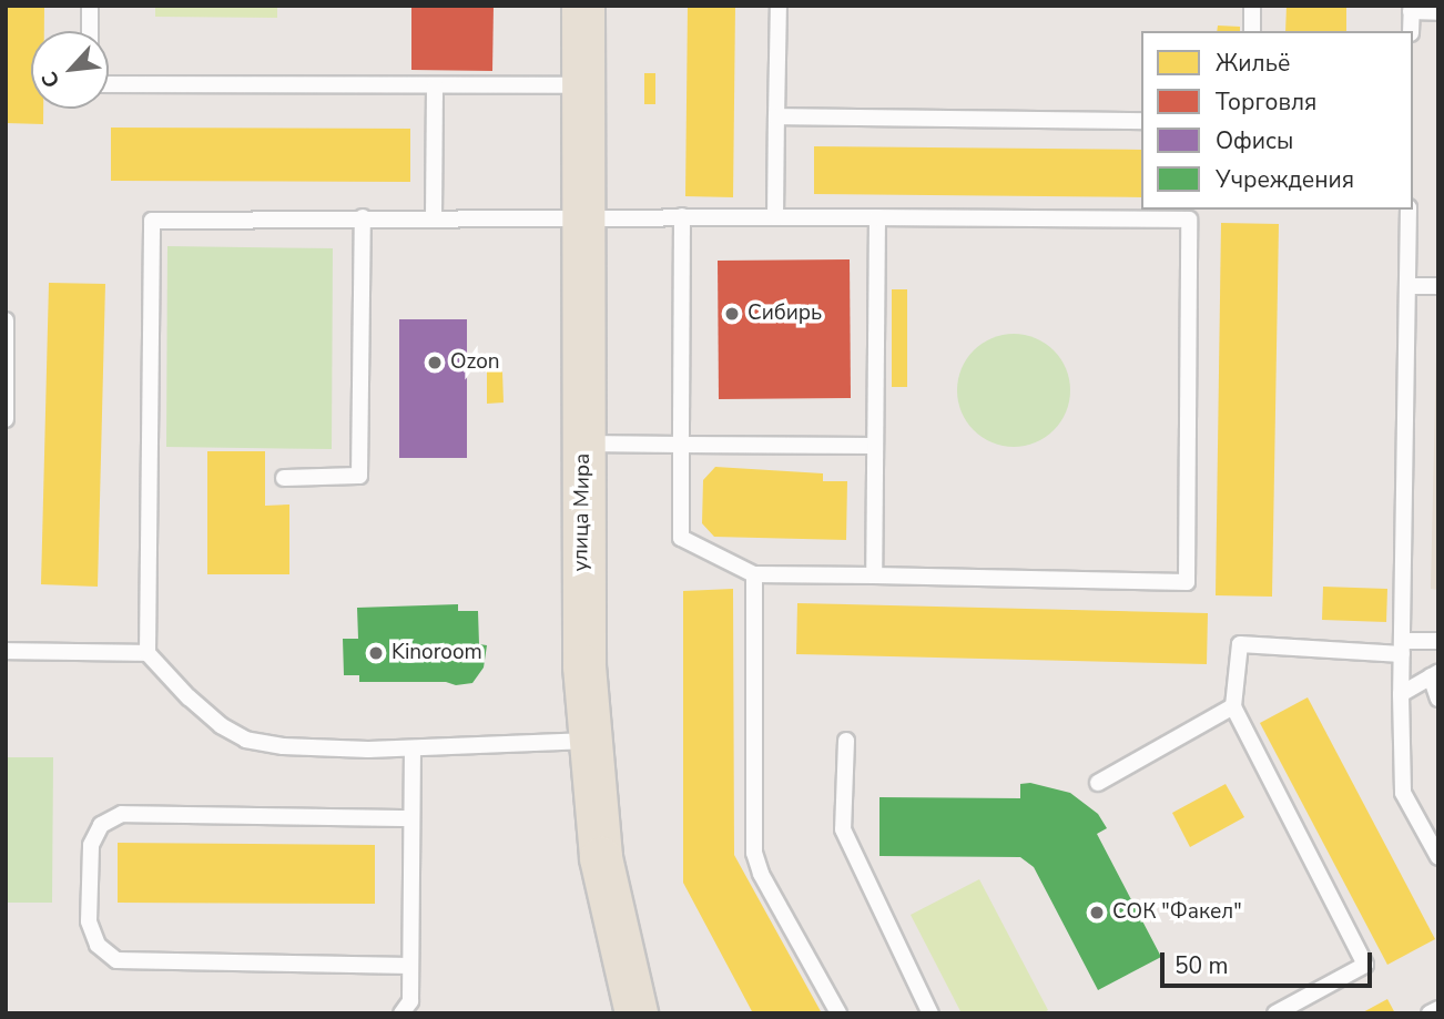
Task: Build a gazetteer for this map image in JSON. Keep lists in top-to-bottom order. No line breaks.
{"streets":{"main road":["улица Мира"]},"places":["Сибирь","Ozon","Kinoroom","СОК \"Факел\""],"legend":["Жильё","Торговля","Офисы","Учреждения"],"scale_bar":"50 m","north":"bottom left"}
